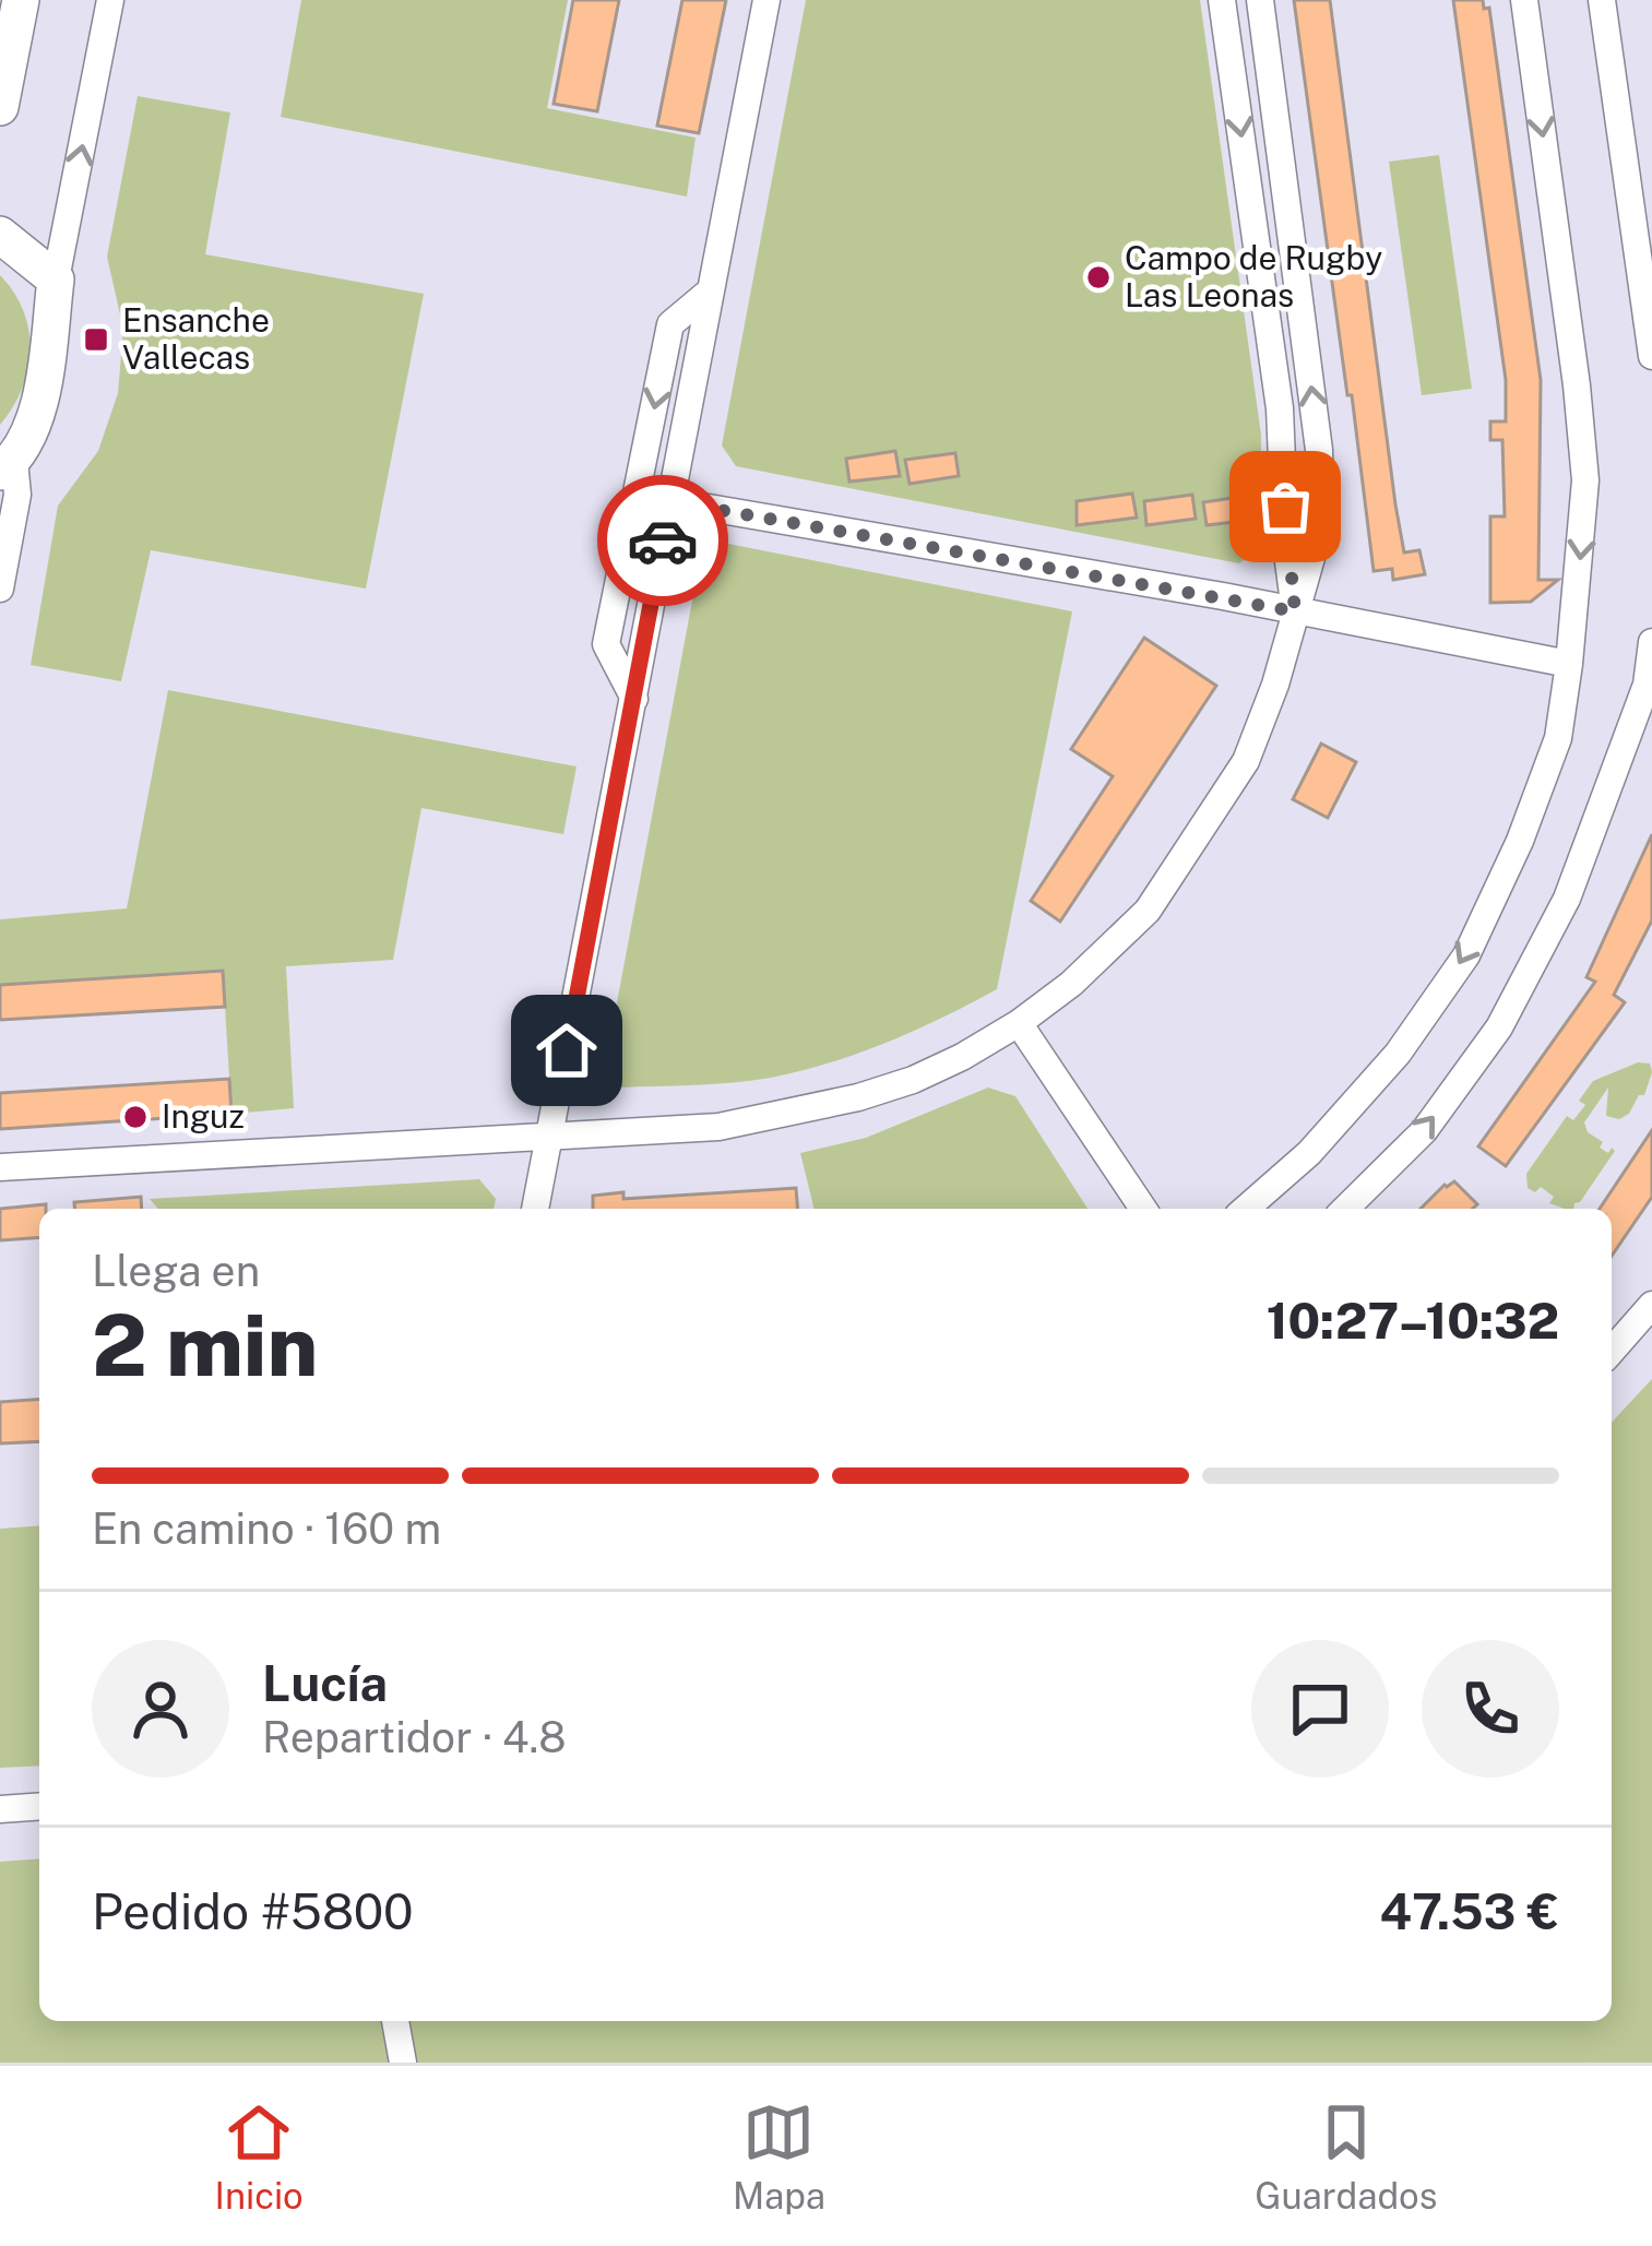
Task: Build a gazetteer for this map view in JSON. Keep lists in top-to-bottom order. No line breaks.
{"places":{"other":["Campo de Rugby Las Leonas","Inguz"],"transit":["Ensanche Vallecas"]},"page":{"heading":["2 min","Llega en","10:27–10:32"],"panel":["Lucía","Repartidor · 4.8","Pedido #5800","47.53 €"],"bar":"En camino · 160 m","tabs":["Inicio","Mapa","Guardados"]}}
